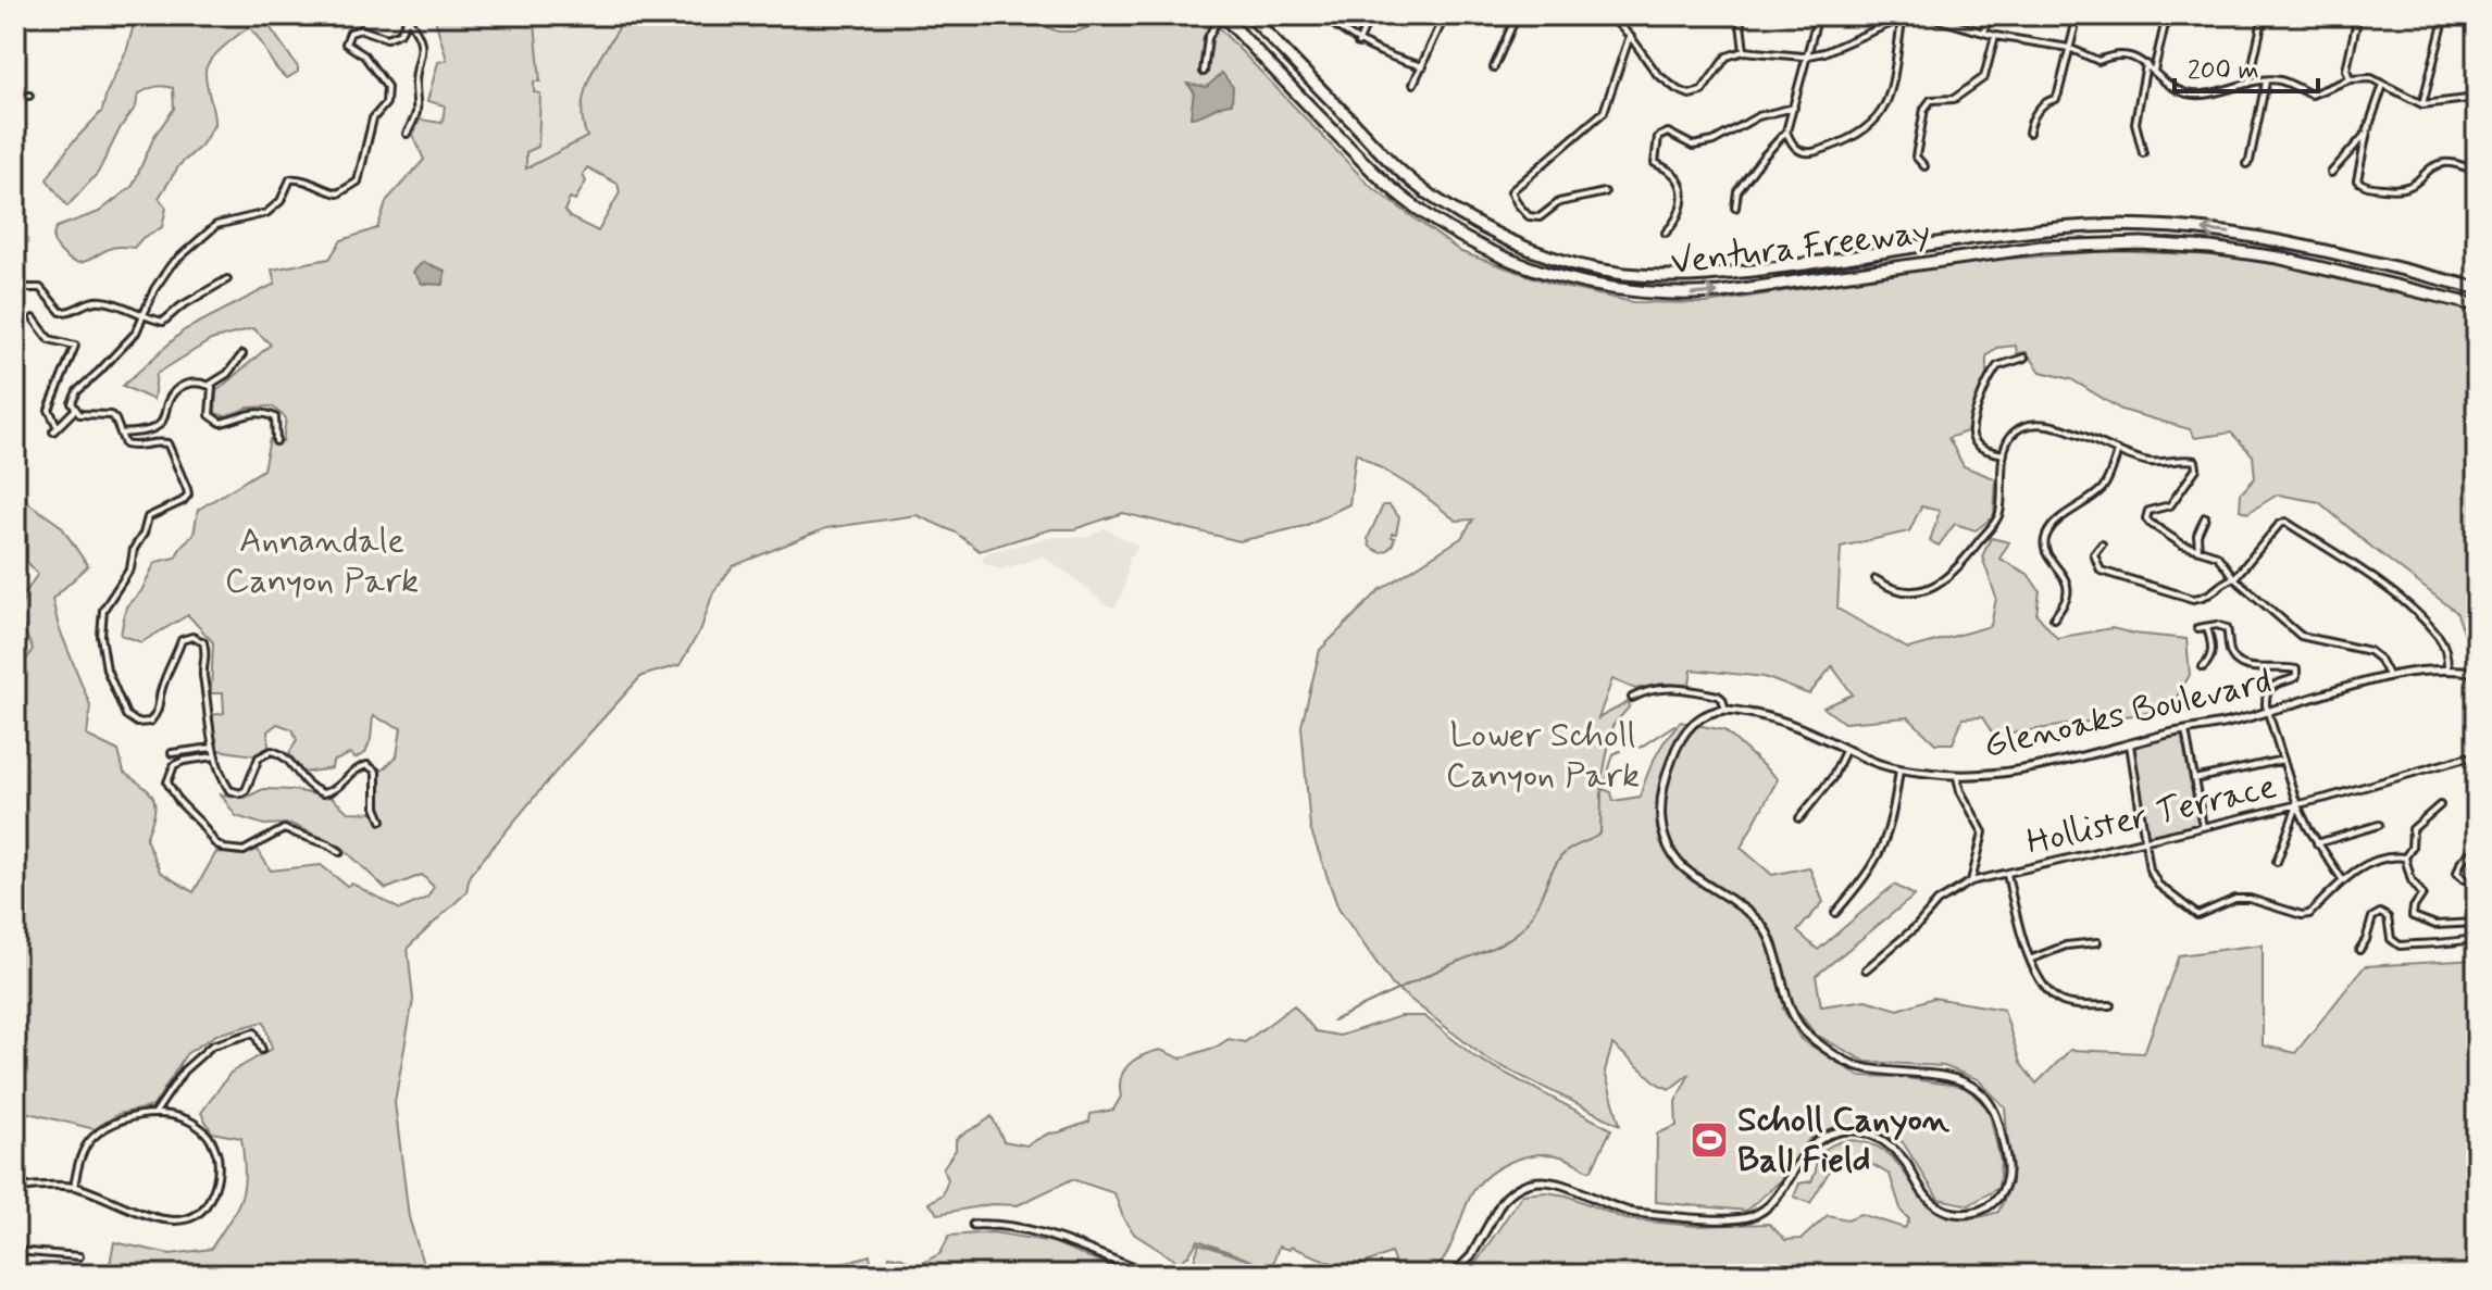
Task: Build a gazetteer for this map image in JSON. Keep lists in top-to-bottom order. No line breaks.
{"streets":{"highway":["Ventura Freeway"],"street":["Glenoaks Boulevard","Hollister Terrace"]},"parks":["Annandale Canyon Park","Lower Scholl Canyon Park"],"places":{"sports":["Scholl Canyon Ball Field"]},"scale_bar":"200 m"}
